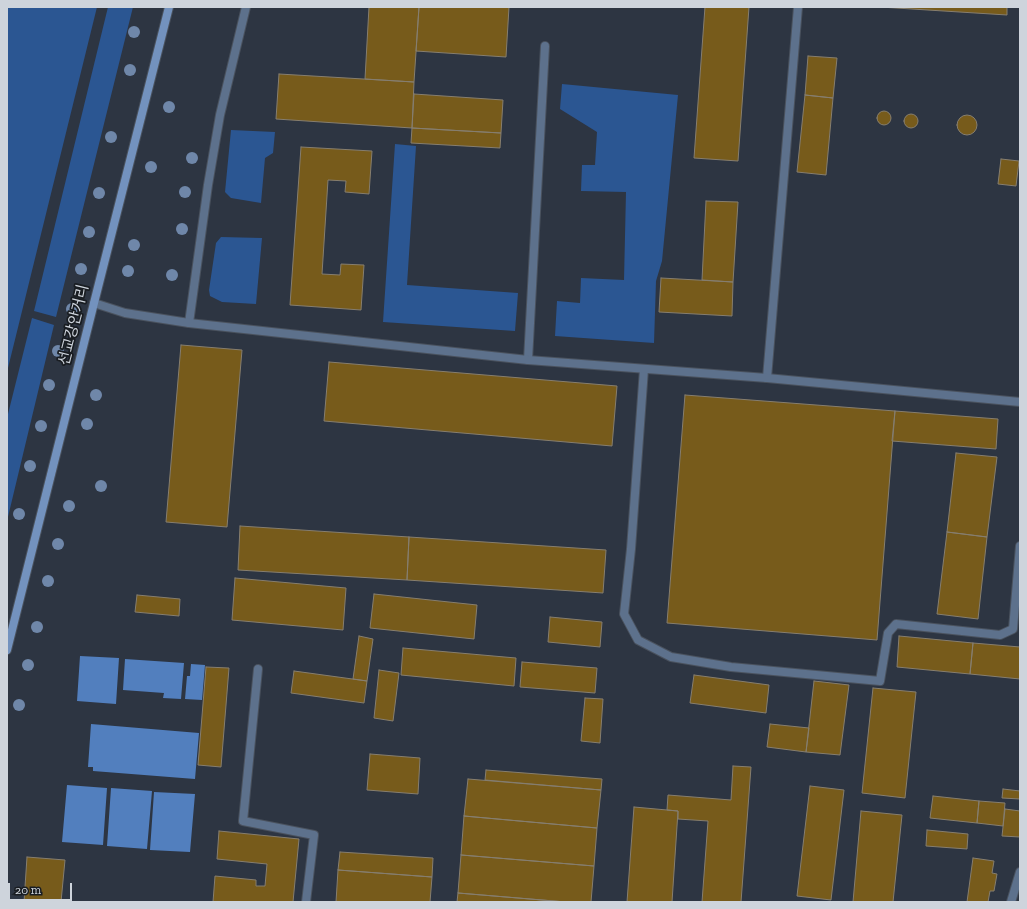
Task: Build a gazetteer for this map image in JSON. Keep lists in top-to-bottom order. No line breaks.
{"streets":{"main road":["선교강안거리"]},"scale_bar":"20 m"}
